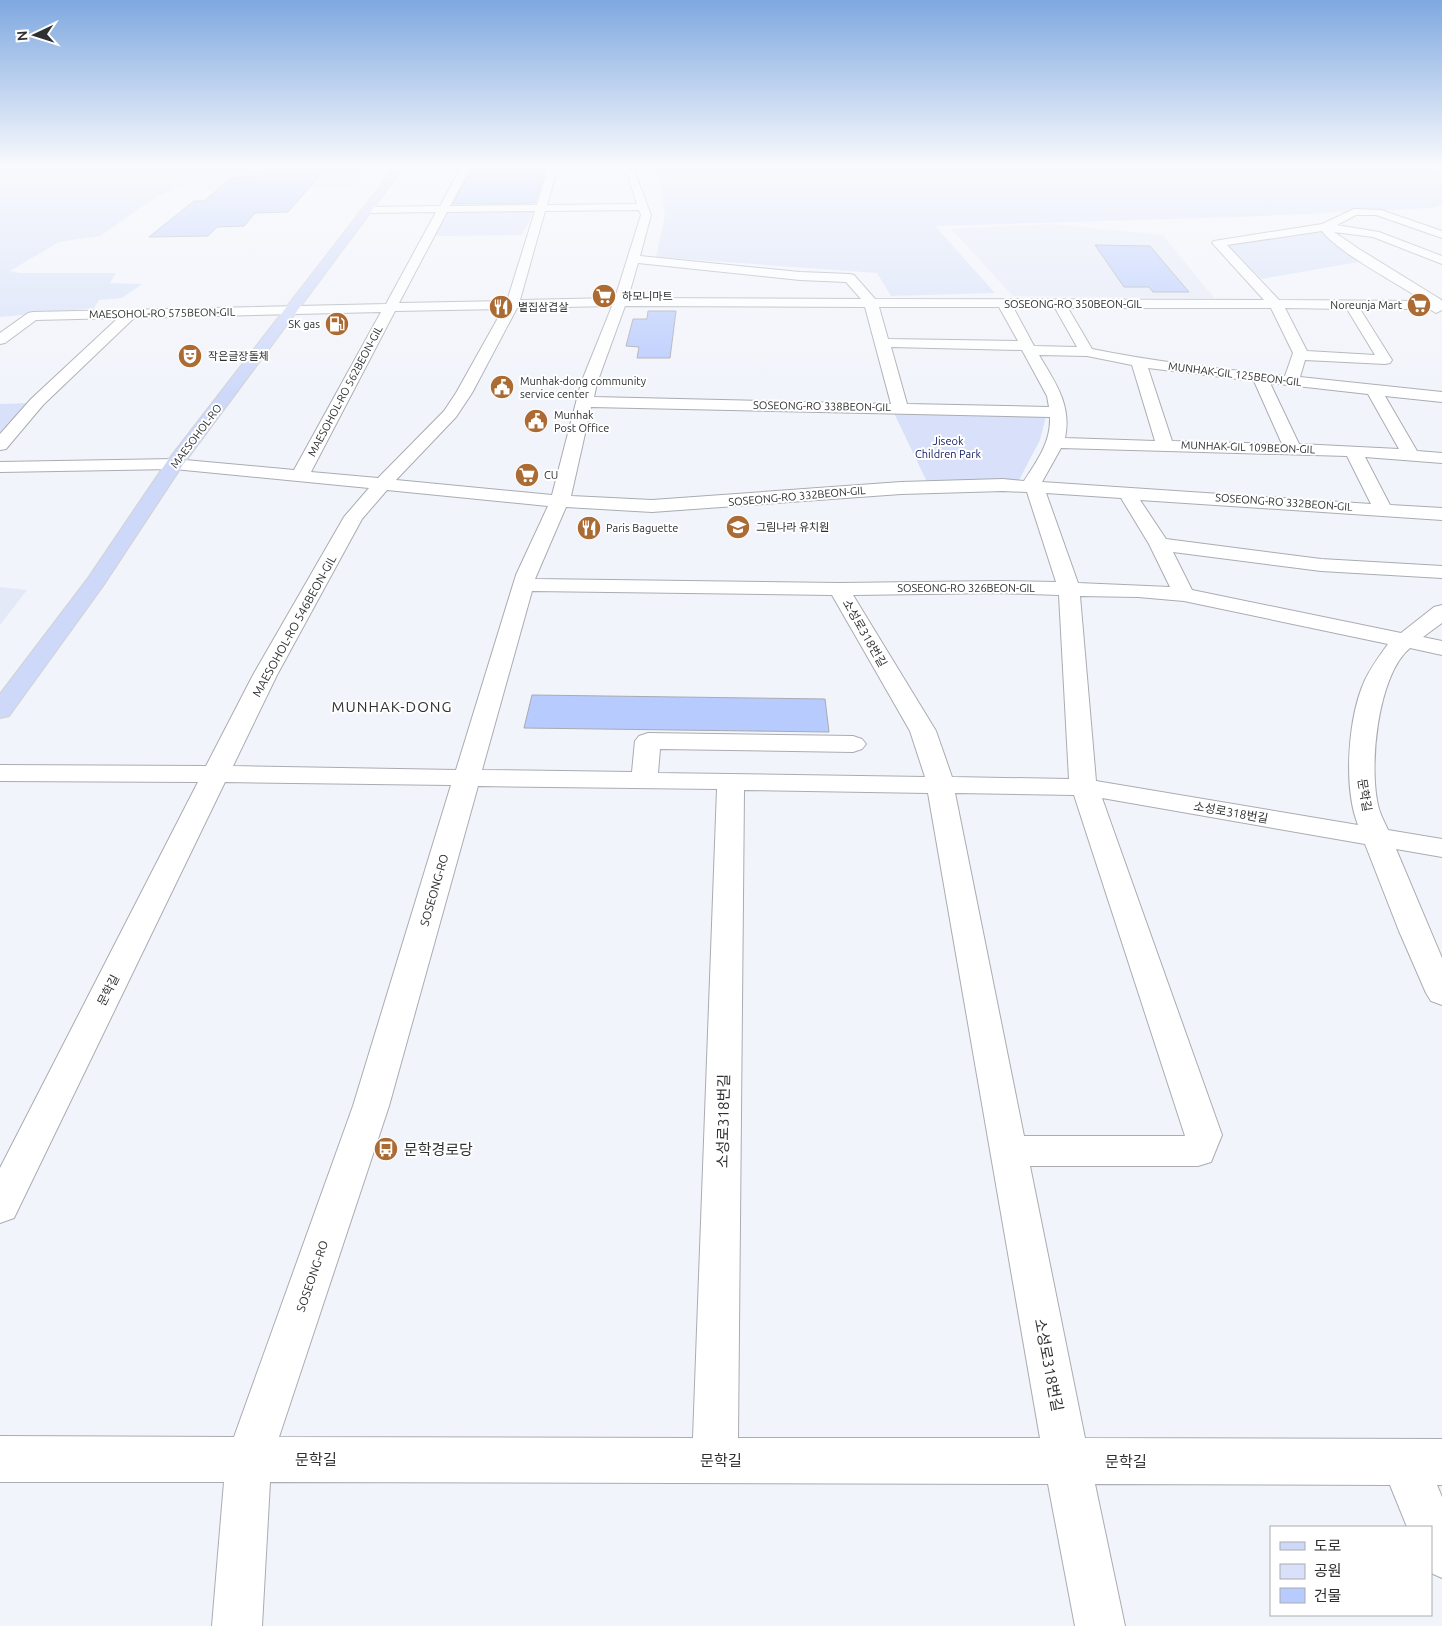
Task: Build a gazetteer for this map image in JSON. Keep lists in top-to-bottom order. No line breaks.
{"streets":{"main road":["MAESOHOL-RO"],"street":["SOSEONG-RO 350BEON-GIL","MAESOHOL-RO 575BEON-GIL","MUNHAK-GIL 125BEON-GIL","MAESOHOL-RO 562BEON-GIL","SOSEONG-RO 338BEON-GIL","MUNHAK-GIL 109BEON-GIL","SOSEONG-RO 332BEON-GIL","SOSEONG-RO 326BEON-GIL","MAESOHOL-RO 546BEON-GIL","소성로318번길","문학길","SOSEONG-RO"]},"crossings":[["SOSEONG-RO 350BEON-GIL","MAESOHOL-RO 575BEON-GIL"],["SOSEONG-RO 350BEON-GIL","SOSEONG-RO"],["MAESOHOL-RO 575BEON-GIL","MAESOHOL-RO 562BEON-GIL"],["MAESOHOL-RO 575BEON-GIL","MAESOHOL-RO"],["MAESOHOL-RO 562BEON-GIL","MAESOHOL-RO"],["MAESOHOL-RO 562BEON-GIL","SOSEONG-RO 332BEON-GIL"],["MAESOHOL-RO 562BEON-GIL","MAESOHOL-RO 546BEON-GIL"],["MAESOHOL-RO 562BEON-GIL","SOSEONG-RO"],["SOSEONG-RO 338BEON-GIL","SOSEONG-RO"],["SOSEONG-RO 332BEON-GIL","SOSEONG-RO"],["SOSEONG-RO 326BEON-GIL","소성로318번길"],["SOSEONG-RO 326BEON-GIL","문학길"],["SOSEONG-RO 326BEON-GIL","SOSEONG-RO"],["MAESOHOL-RO 546BEON-GIL","문학길"],["소성로318번길","문학길"],["소성로318번길","SOSEONG-RO"],["문학길","SOSEONG-RO"]],"districts":["MUNHAK-DONG"],"parks":["Jiseok Children Park"],"places":{"supermarket":["하모니마트","Noreunja Mart","CU"],"restaurant":["볕집삼겹살","Paris Baguette"],"fuel station":["SK gas"],"theatre":["작은글장돌체"],"public building":["Munhak-dong community service center","Munhak Post Office"],"school or university":["그림나라 유치원"],"bus stop":["문학경로당"]},"legend":["도로","공원","건물"],"north":"left"}
